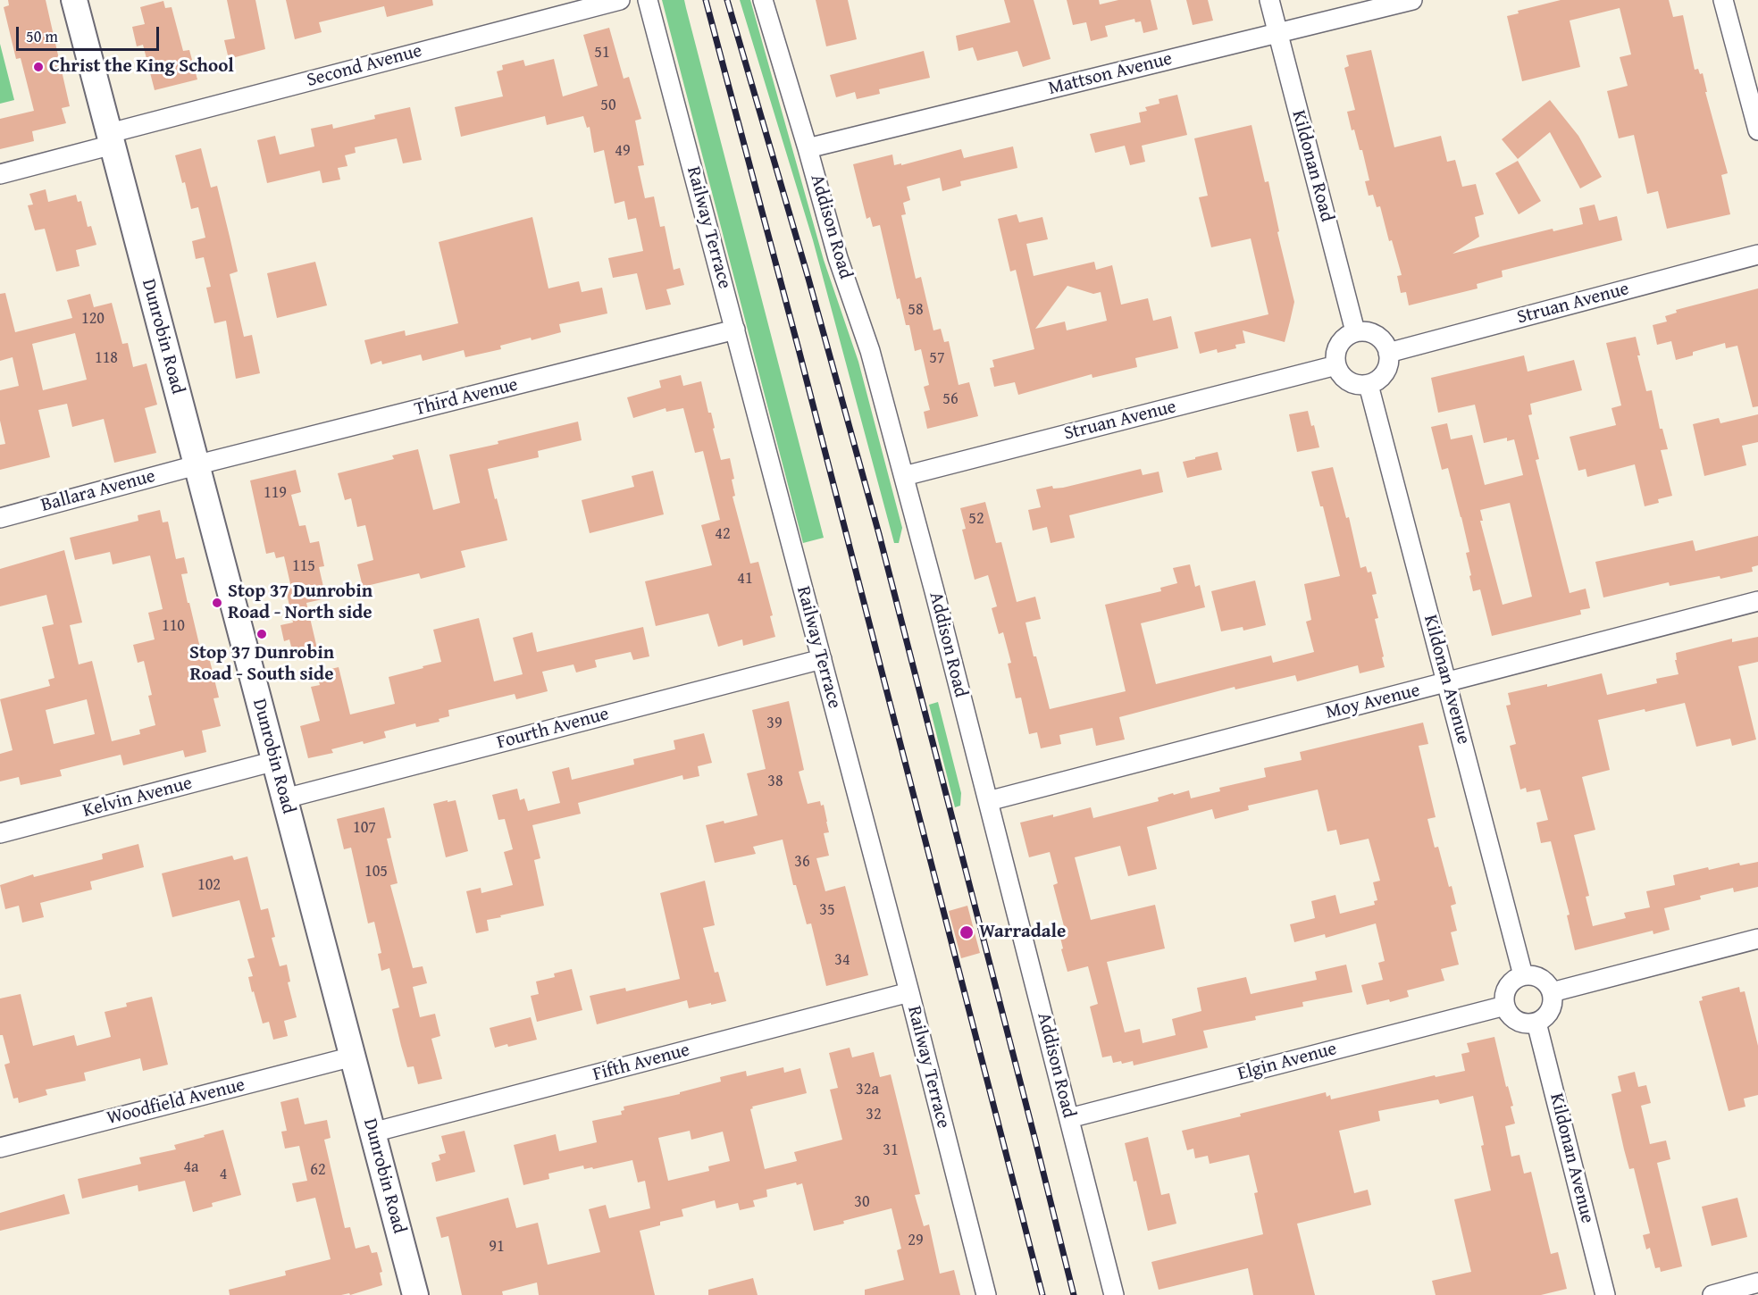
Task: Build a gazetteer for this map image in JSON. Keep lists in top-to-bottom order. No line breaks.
{"streets":{"street":["Second Avenue","Mattson Avenue","Kildonan Road","Addison Road","Railway Terrace","Struan Avenue","Dunrobin Road","Third Avenue","Ballara Avenue","Kildonan Avenue","Moy Avenue","Fourth Avenue","Kelvin Avenue","Elgin Avenue","Fifth Avenue","Woodfield Avenue"]},"crossings":[["Second Avenue","Dunrobin Road"],["Mattson Avenue","Kildonan Road"],["Mattson Avenue","Addison Road"],["Kildonan Road","Struan Avenue"],["Kildonan Road","Kildonan Avenue"],["Addison Road","Struan Avenue"],["Addison Road","Moy Avenue"],["Addison Road","Elgin Avenue"],["Railway Terrace","Third Avenue"],["Railway Terrace","Fourth Avenue"],["Railway Terrace","Fifth Avenue"],["Struan Avenue","Kildonan Avenue"],["Dunrobin Road","Third Avenue"],["Dunrobin Road","Ballara Avenue"],["Dunrobin Road","Fourth Avenue"],["Dunrobin Road","Kelvin Avenue"],["Dunrobin Road","Fifth Avenue"],["Dunrobin Road","Woodfield Avenue"],["Third Avenue","Ballara Avenue"],["Kildonan Avenue","Moy Avenue"],["Kildonan Avenue","Elgin Avenue"]],"places":["Christ the King School","Stop 37 Dunrobin Road - North side","Stop 37 Dunrobin Road - South side","Warradale"],"house_numbers":["51","50","49","58","120","118","57","56","119","52","42","115","41","110","39","38","107","36","105","102","35","34","32a","32","31","4a","62","4","30","29","91"],"scale_bar":"50 m"}
